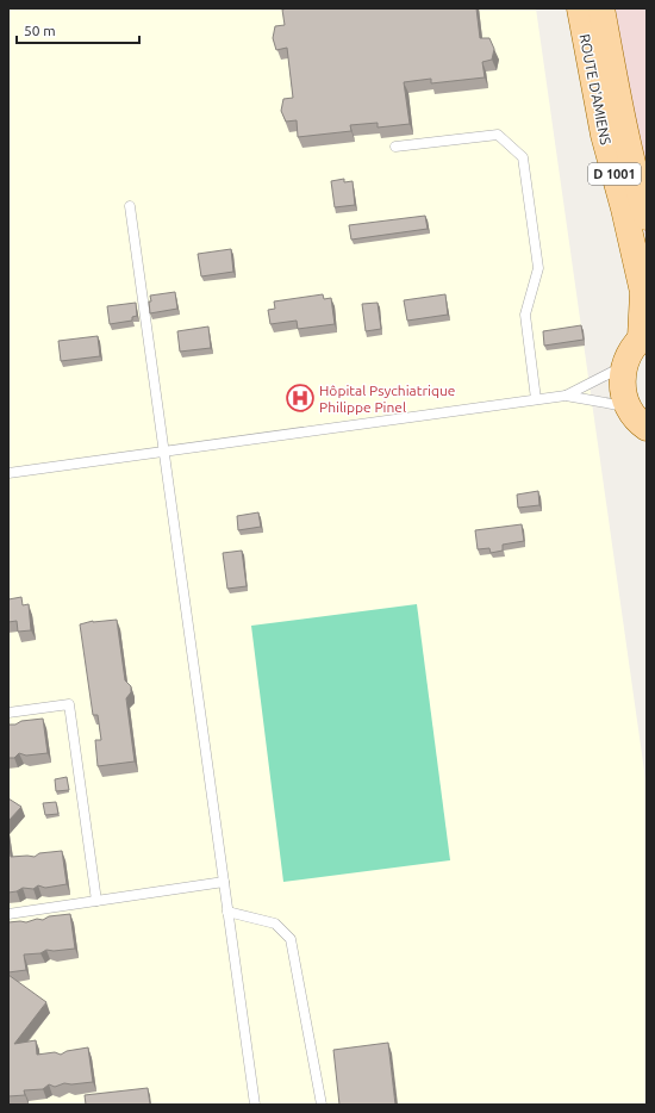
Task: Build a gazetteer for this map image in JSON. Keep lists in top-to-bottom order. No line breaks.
{"streets":{"main road":["ROUTE D'AMIENS","D 1001"]},"places":{"hospital":["Hôpital Psychiatrique Philippe Pinel"]},"scale_bar":"50 m"}
